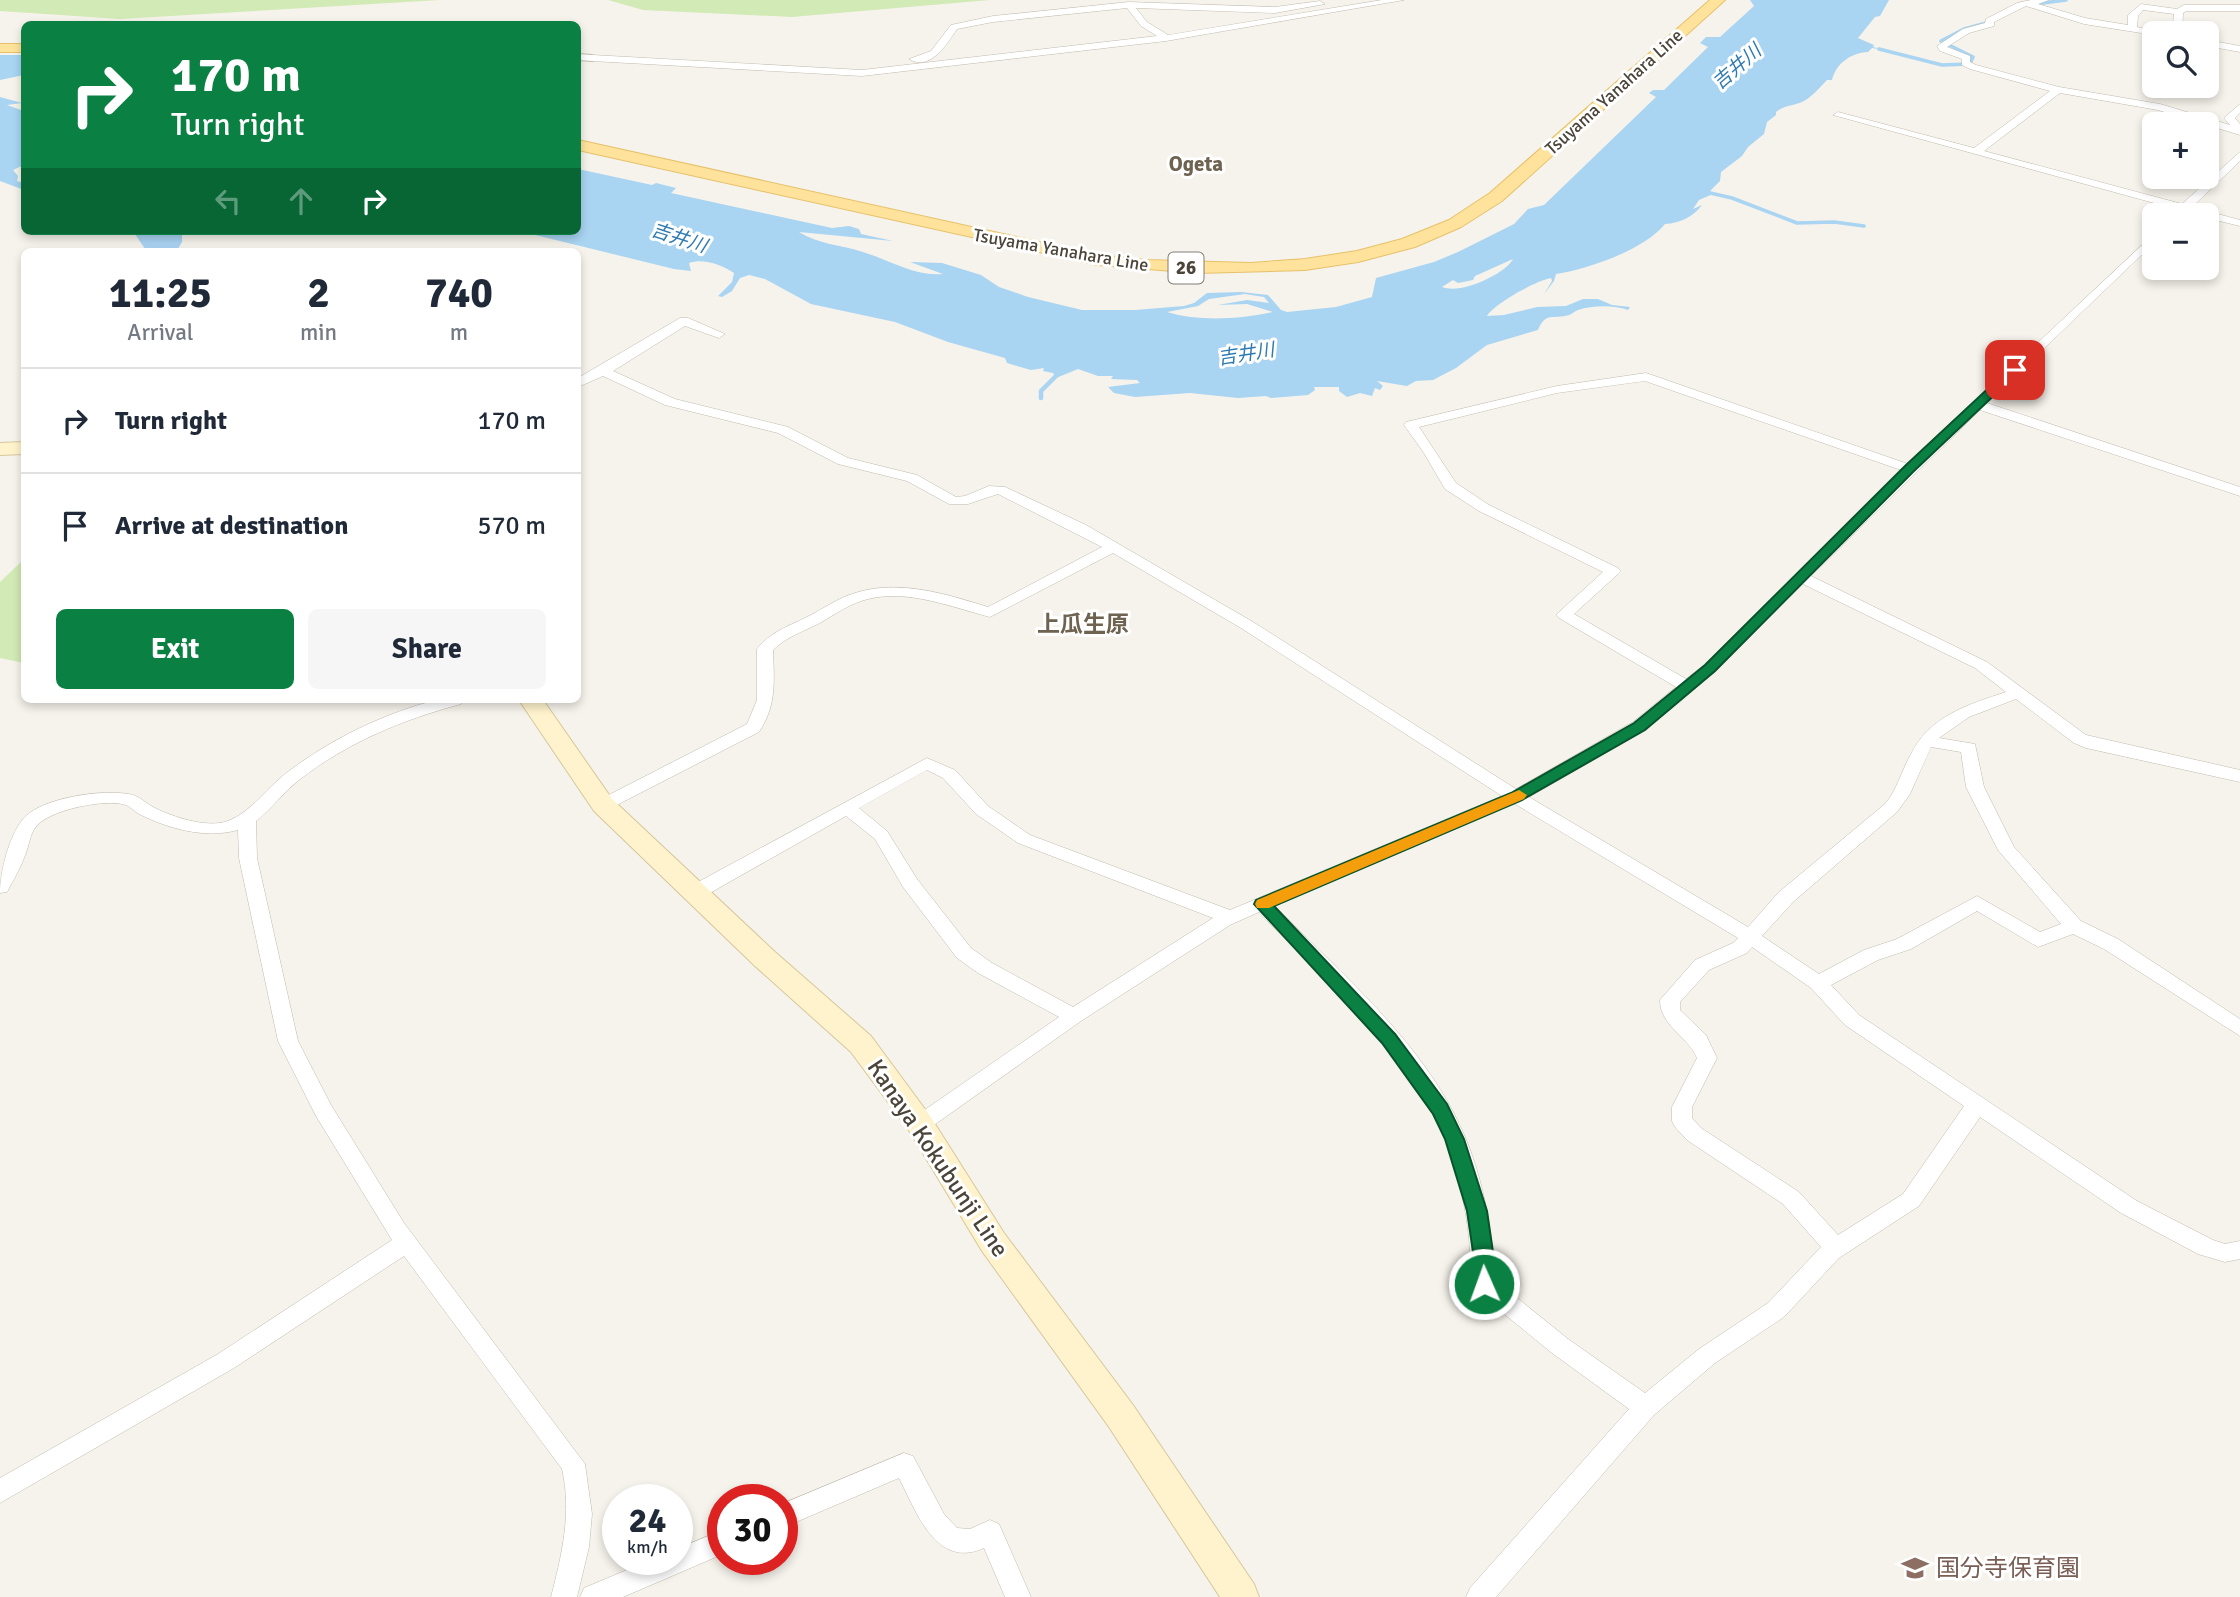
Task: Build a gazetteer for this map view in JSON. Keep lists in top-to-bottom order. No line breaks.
{"streets":{"main road":["Tsuyama Yanahara Line","26","Kanaya Kokubunji Line"]},"districts":["Ogeta","上瓜生原"],"water":["吉井川"],"places":{"school or university":["国分寺保育園"]},"page":{"map_buttons":["+","−"],"turn":["170 m","Turn right"],"eta":["11:25","Arrival","2","min","740","m"],"list":[{"name":"Turn right","value":"170 m"},{"name":"Arrive at destination","value":"570 m"}],"buttons":["Exit","Share"],"speed":"24 km/h","limit":"30"}}
